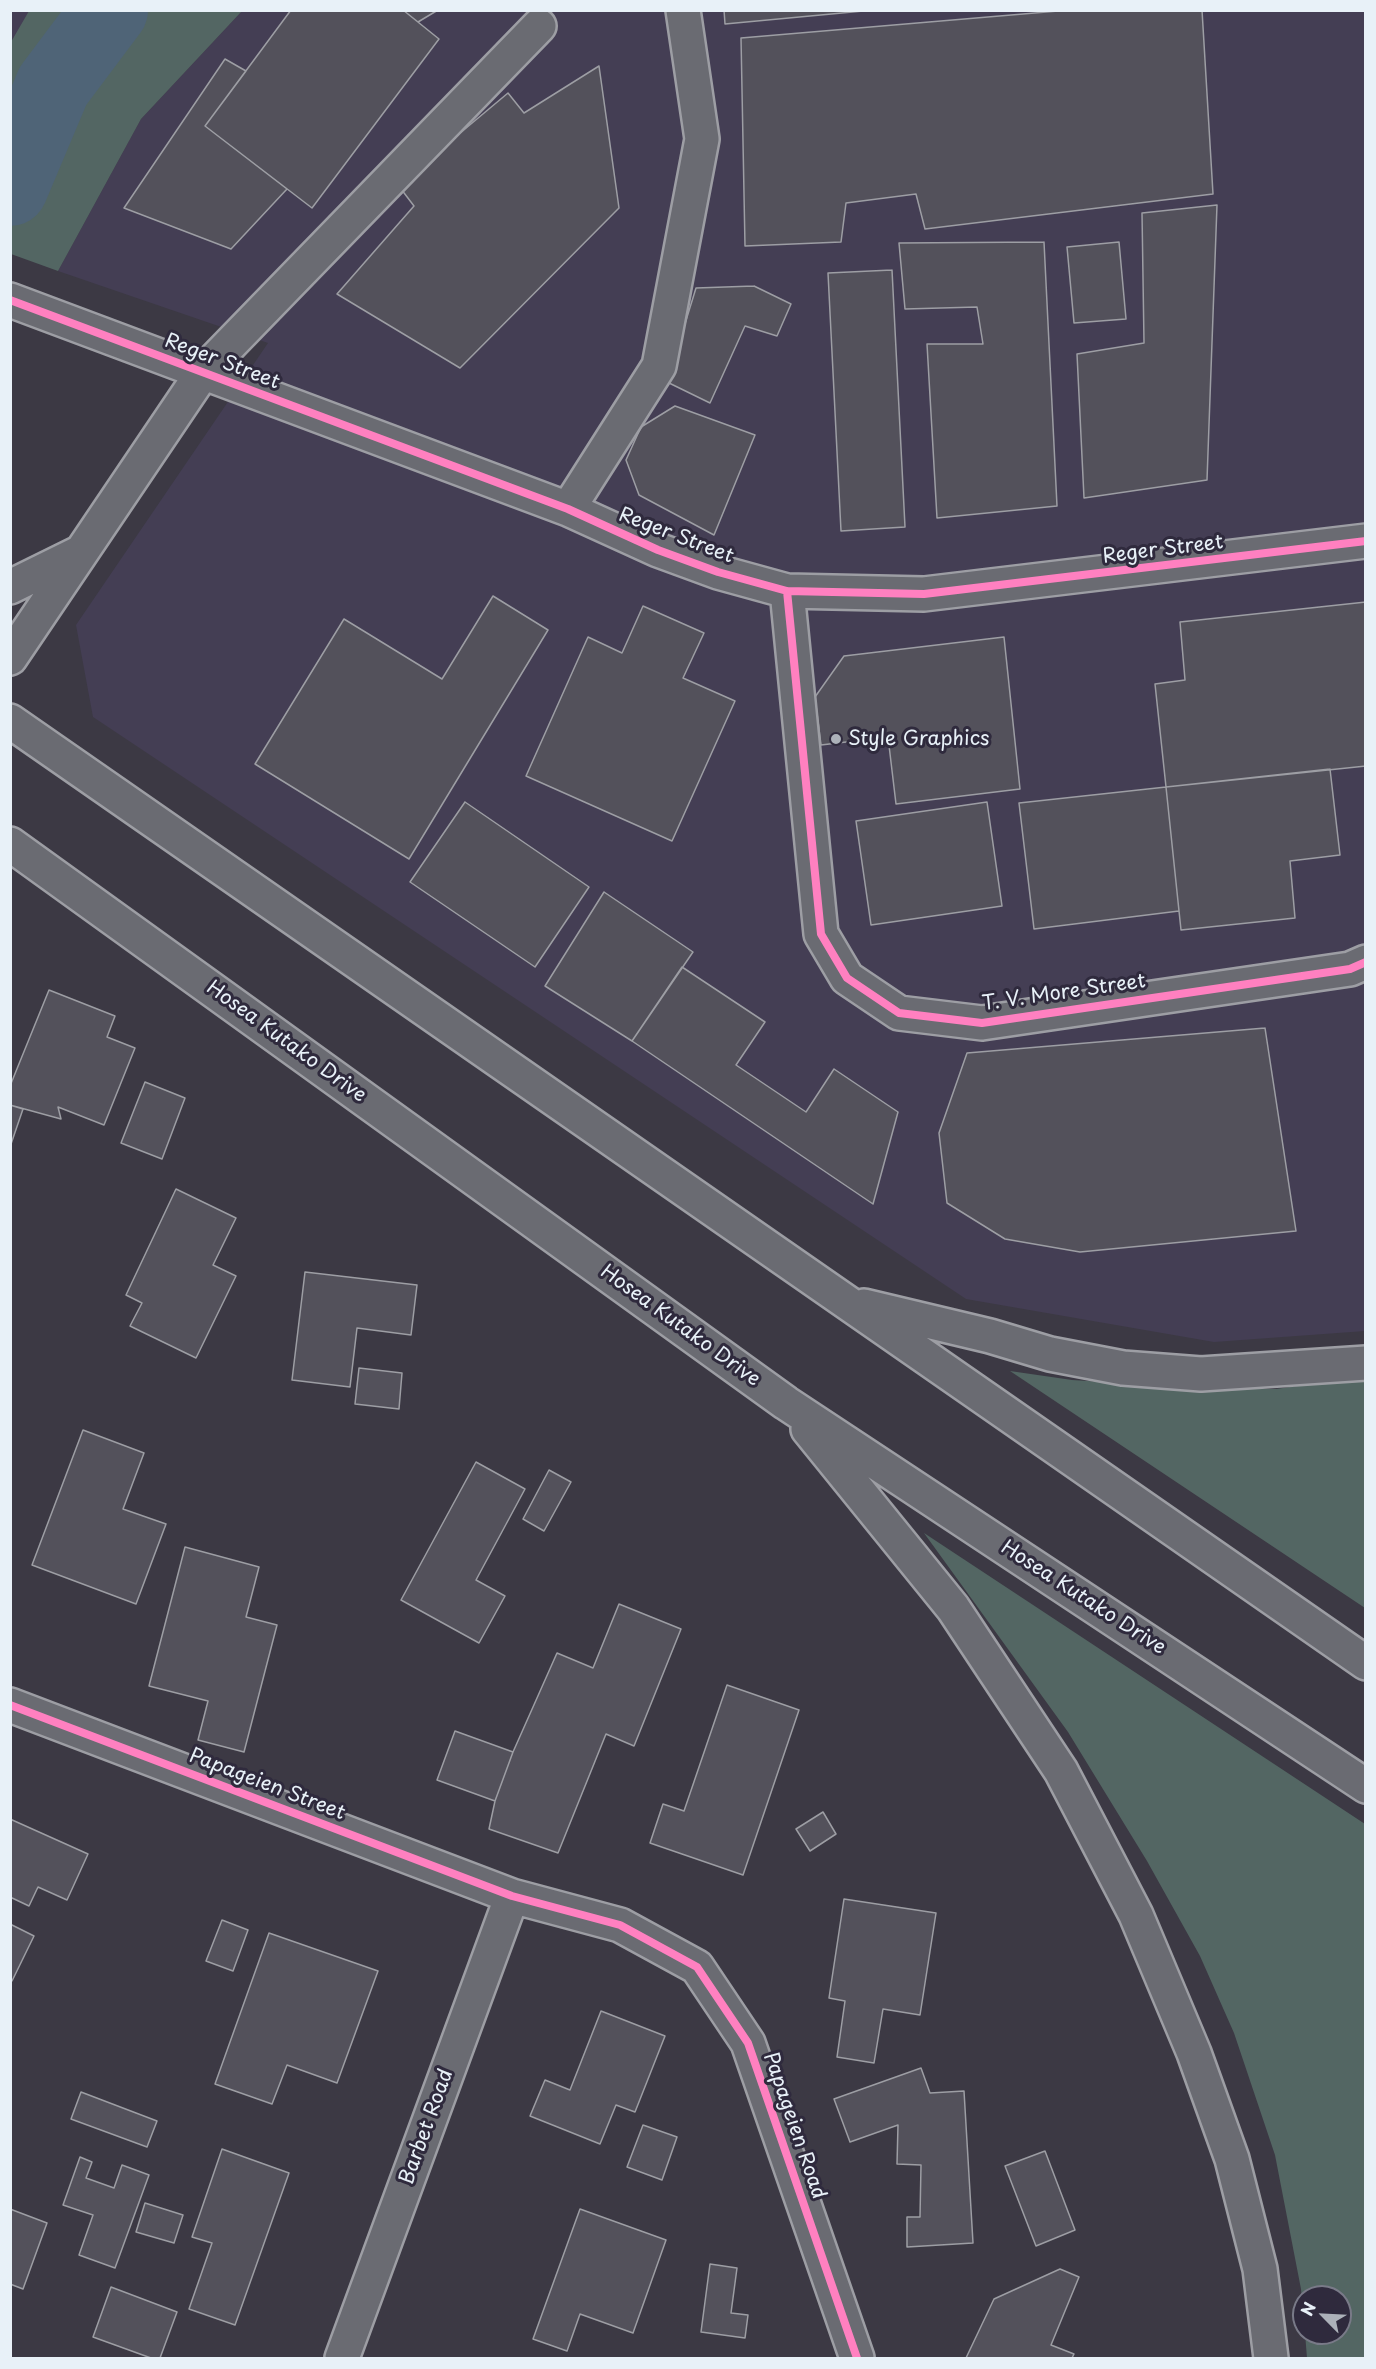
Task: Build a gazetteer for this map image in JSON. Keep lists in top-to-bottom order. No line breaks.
{"streets":{"street":["Reger Street","T. V. More Street","Hosea Kutako Drive","Papageien Street","Papageien Road","Barbet Road"]},"crossings":[["Reger Street","T. V. More Street"],["Papageien Street","Papageien Road"],["Papageien Street","Barbet Road"],["Papageien Road","Barbet Road"]],"places":["Style Graphics"],"north":"top left"}
